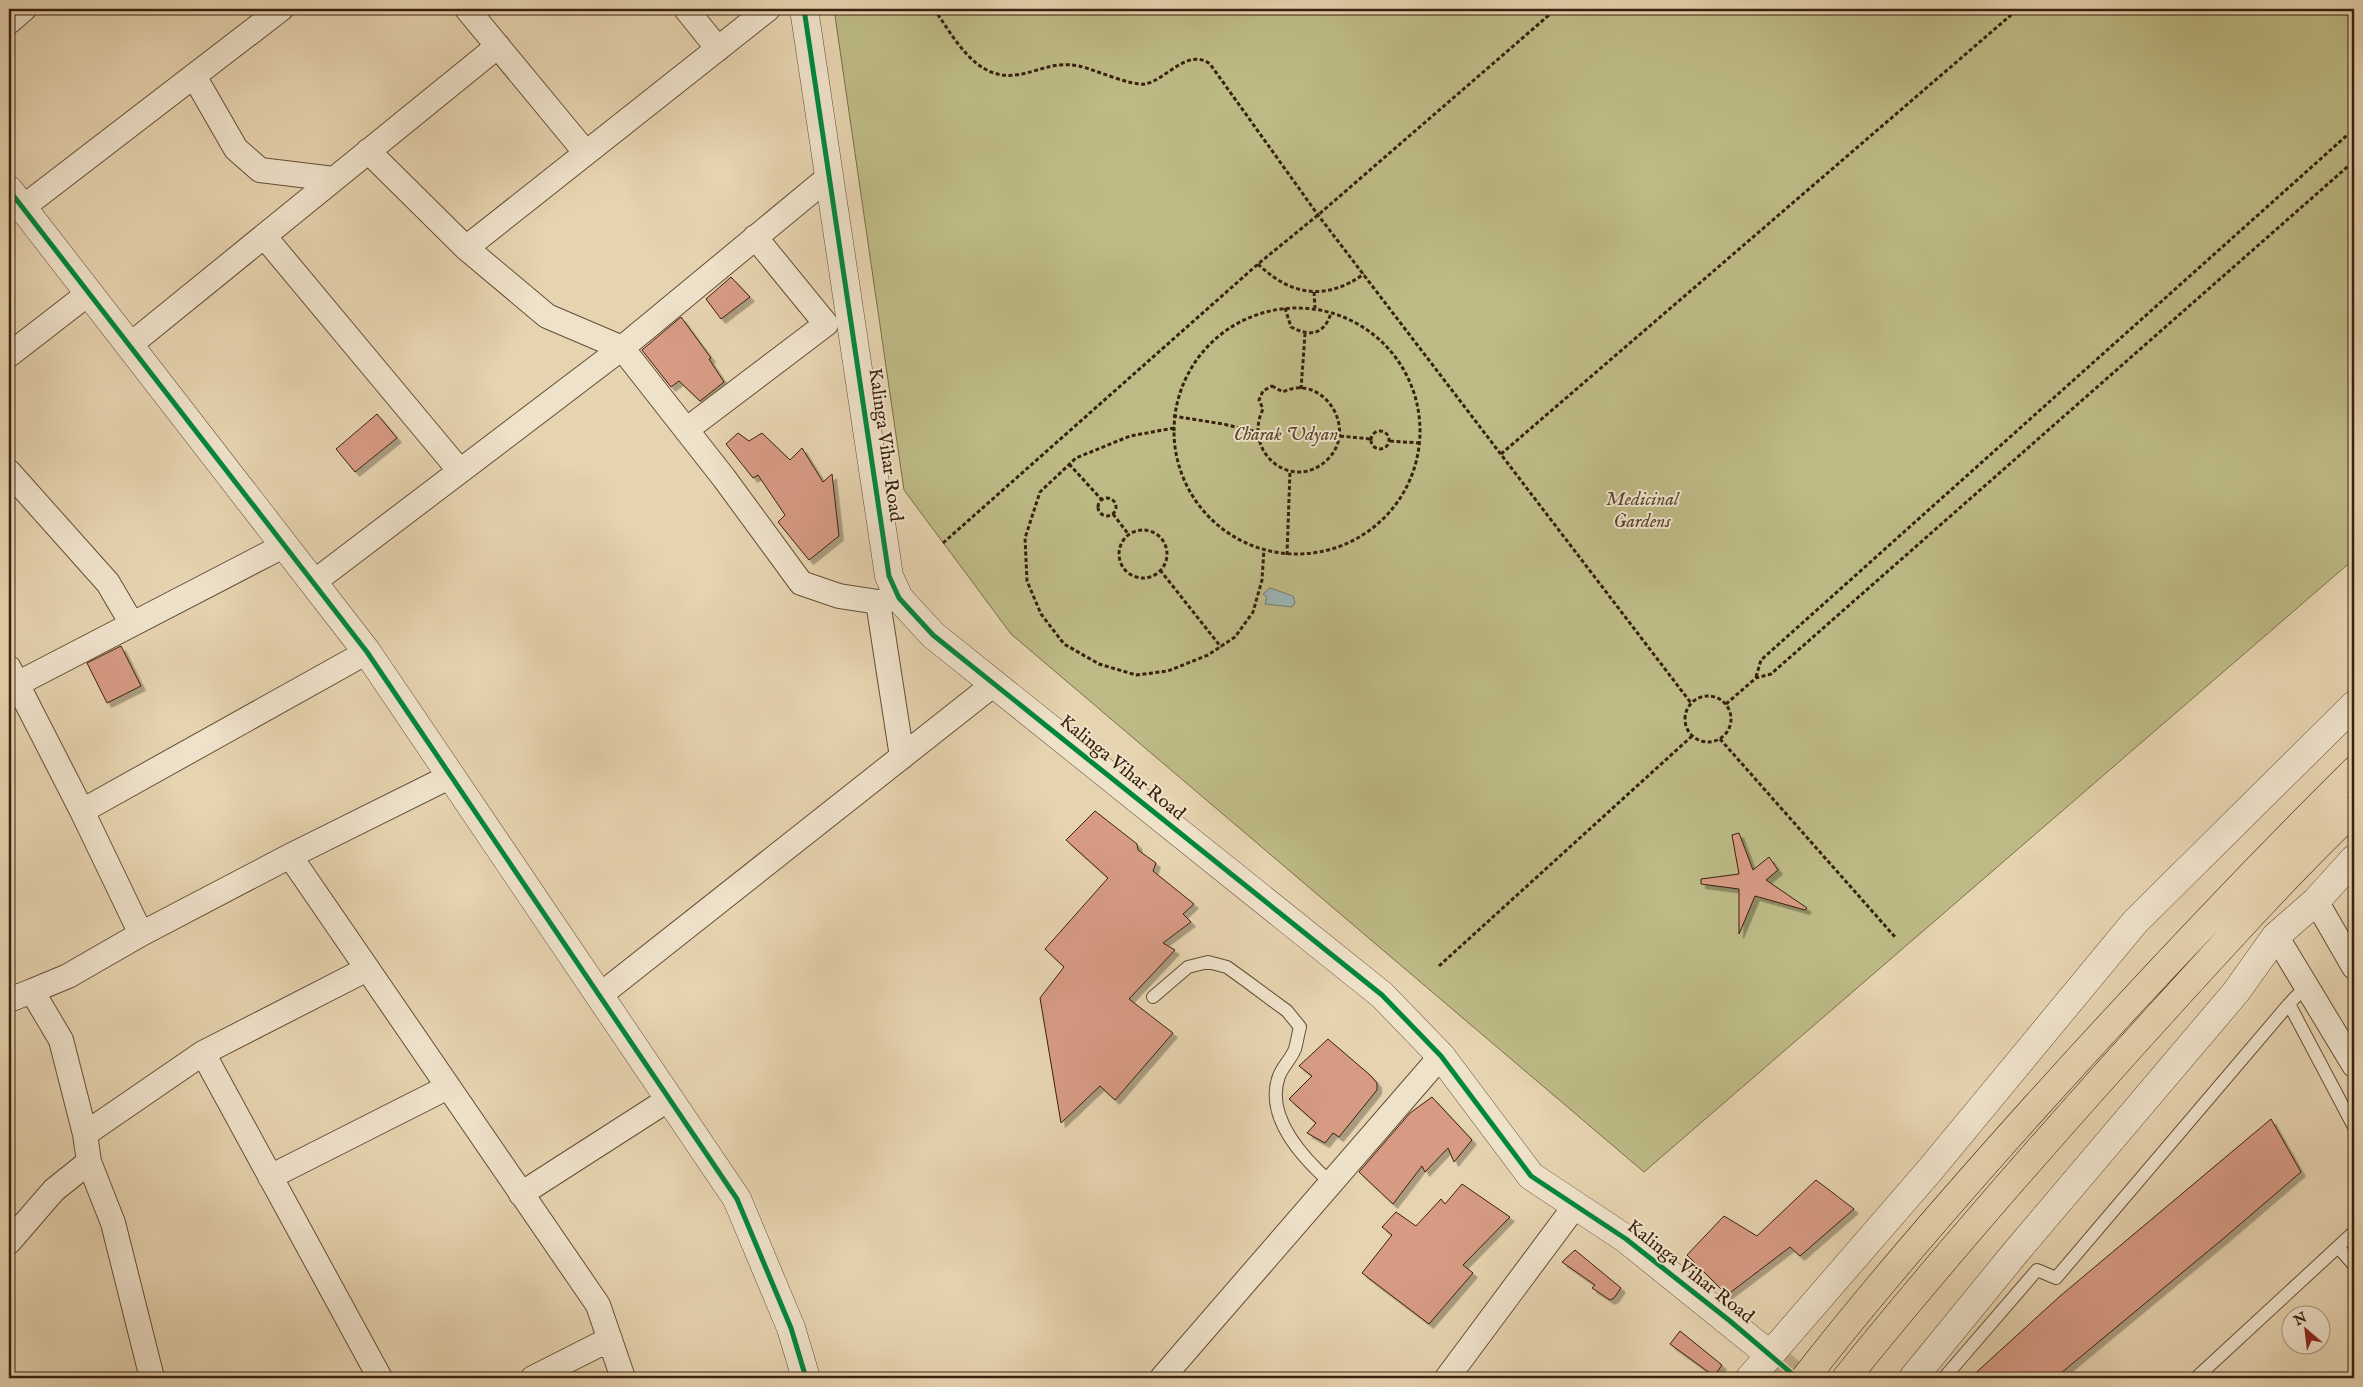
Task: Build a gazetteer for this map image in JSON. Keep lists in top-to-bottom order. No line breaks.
{"streets":{"street":["Kalinga Vihar Road"]},"parks":["Charak Udyan","Medicinal Gardens"],"north":"top left"}
